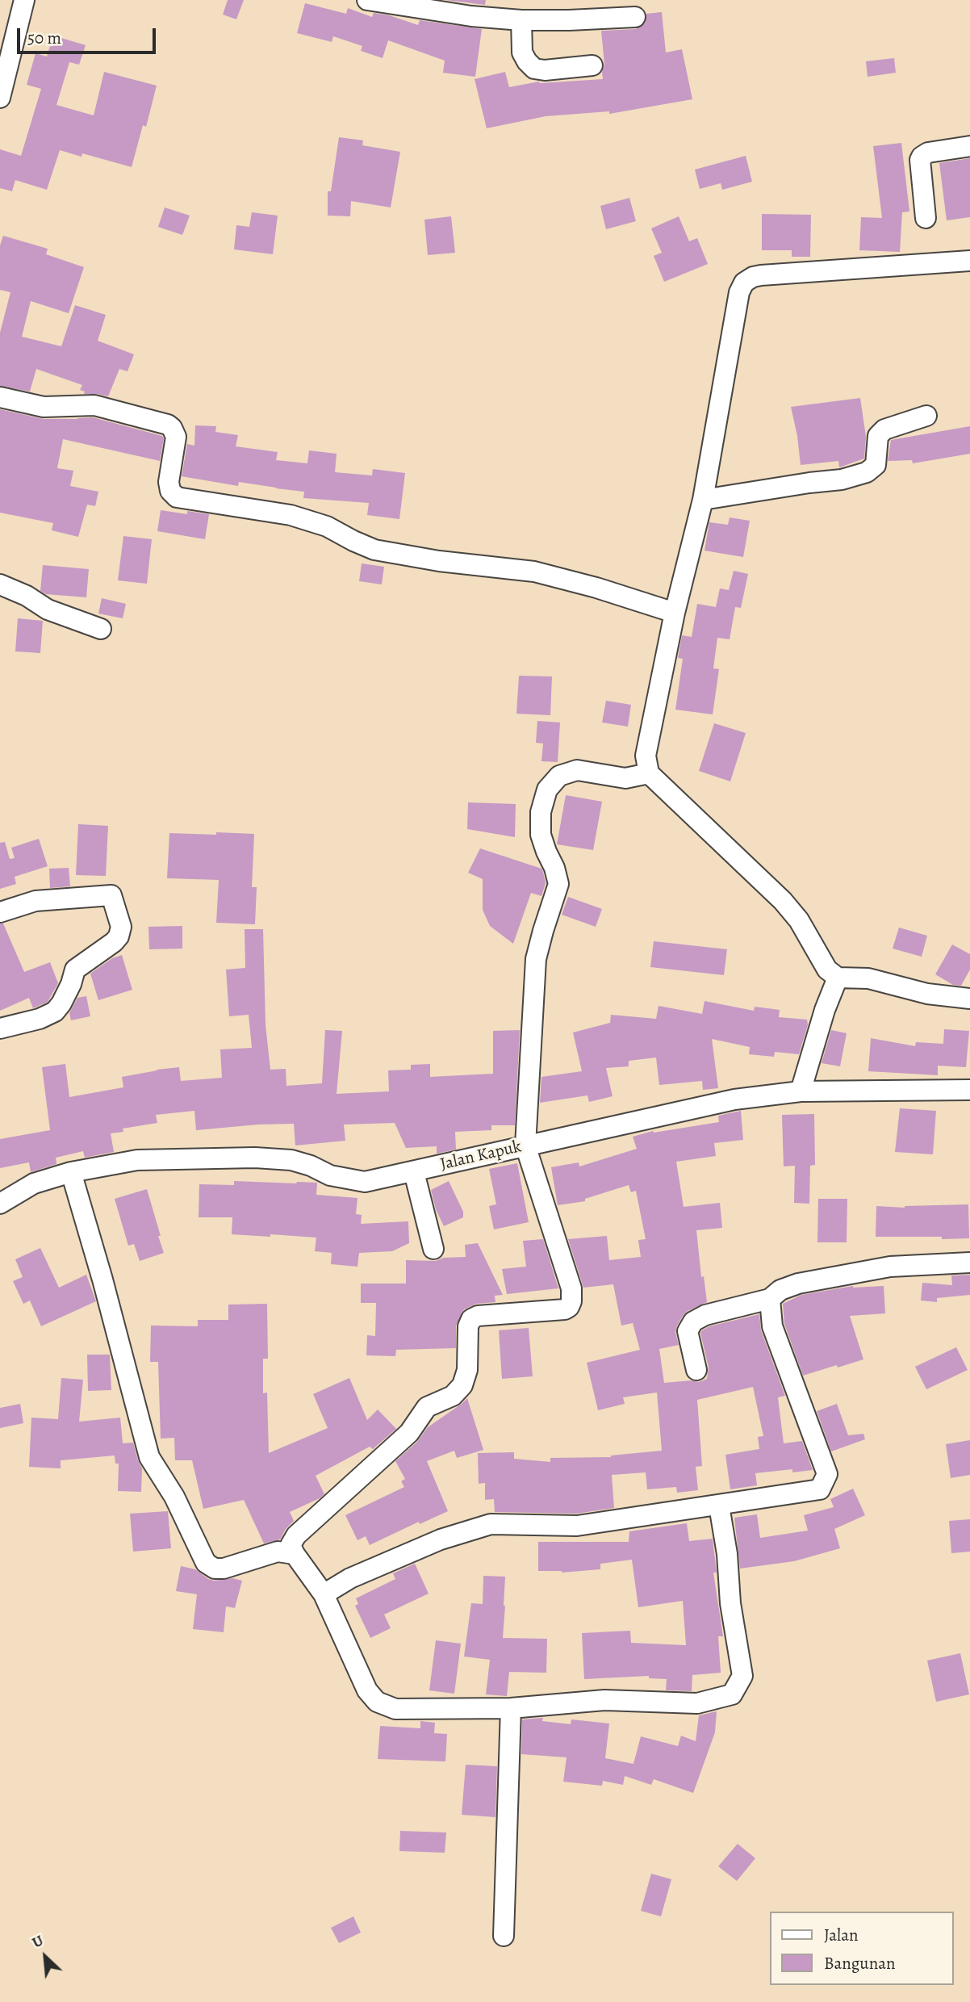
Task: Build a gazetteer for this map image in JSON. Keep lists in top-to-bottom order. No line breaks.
{"streets":{"street":["Jalan Kapuk"]},"legend":["Jalan","Bangunan"],"scale_bar":"50 m","north":"top left"}
